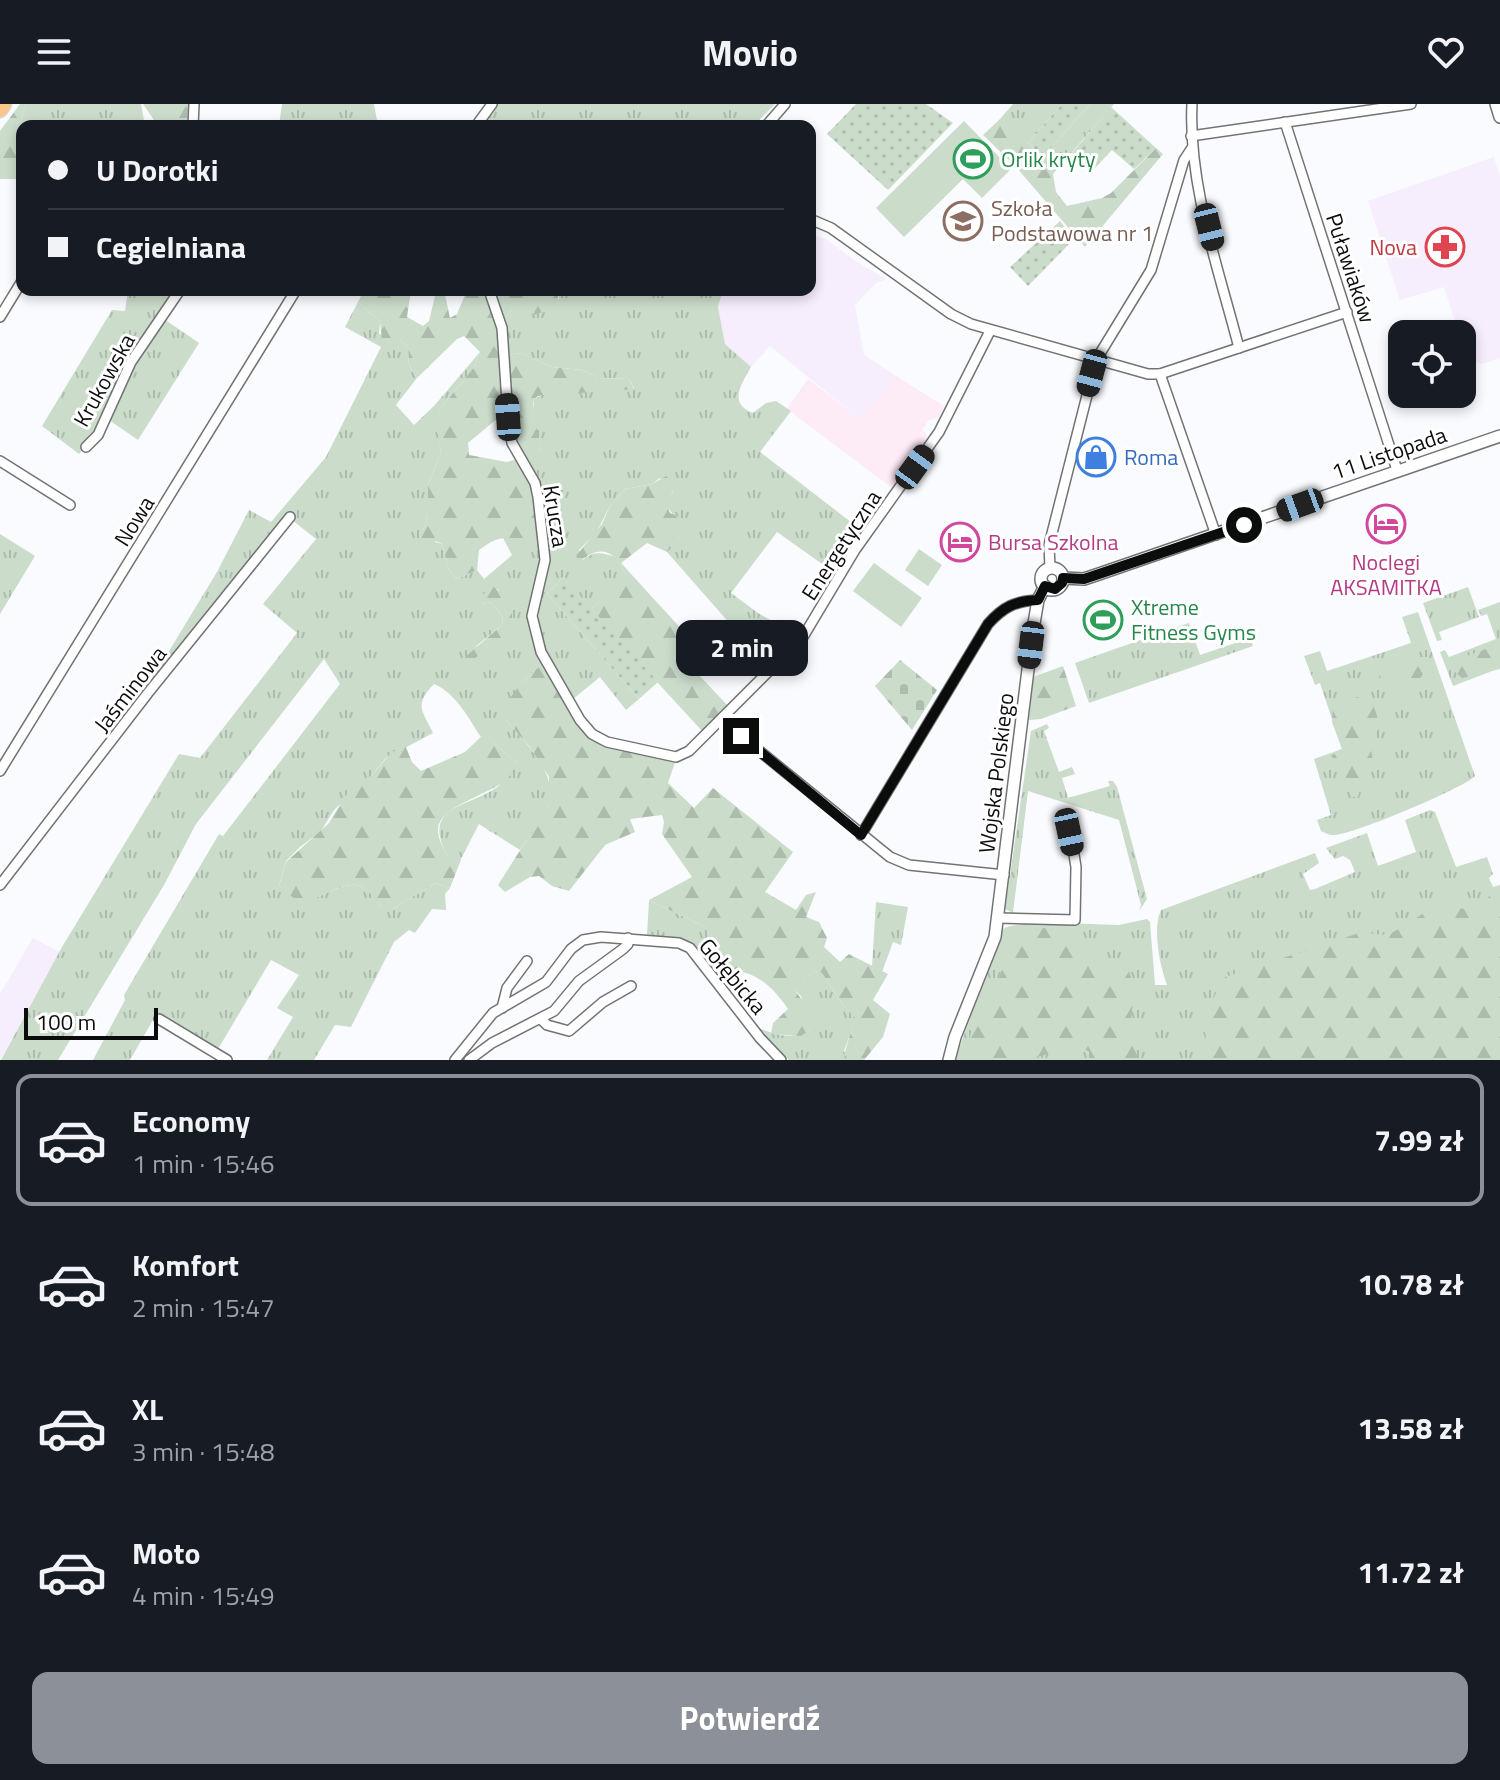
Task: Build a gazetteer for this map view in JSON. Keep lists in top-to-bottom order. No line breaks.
{"streets":{"street":["Puławiaków","Krukowska","11 Listopada","Krucza","Nowa","Energetyczna","Jaśminowa","Wojska Polskiego","Gołębicka"]},"crossings":[["Puławiaków","11 Listopada"],["11 Listopada","Wojska Polskiego"],["Krucza","Energetyczna"]],"places":{"sports":["Orlik kryty","Xtreme Fitness Gyms"],"school or university":["Szkoła Podstawowa nr 1"],"pharmacy":["Nova"],"shop":["Roma"],"hotel":["Noclegi AKSAMITKA","Bursa Szkolna"]},"scale_bar":"100 m","page":{"header":"Movio","banner":["U Dorotki","Cegielniana"],"bubble":"2 min","scale":"100 m","list":[{"name":"Economy","note":"1 min · 15:46","value":"7.99 zł"},{"name":"Komfort","note":"2 min · 15:47","value":"10.78 zł"},{"name":"XL","note":"3 min · 15:48","value":"13.58 zł"},{"name":"Moto","note":"4 min · 15:49","value":"11.72 zł"}],"buttons":"Potwierdź"}}
